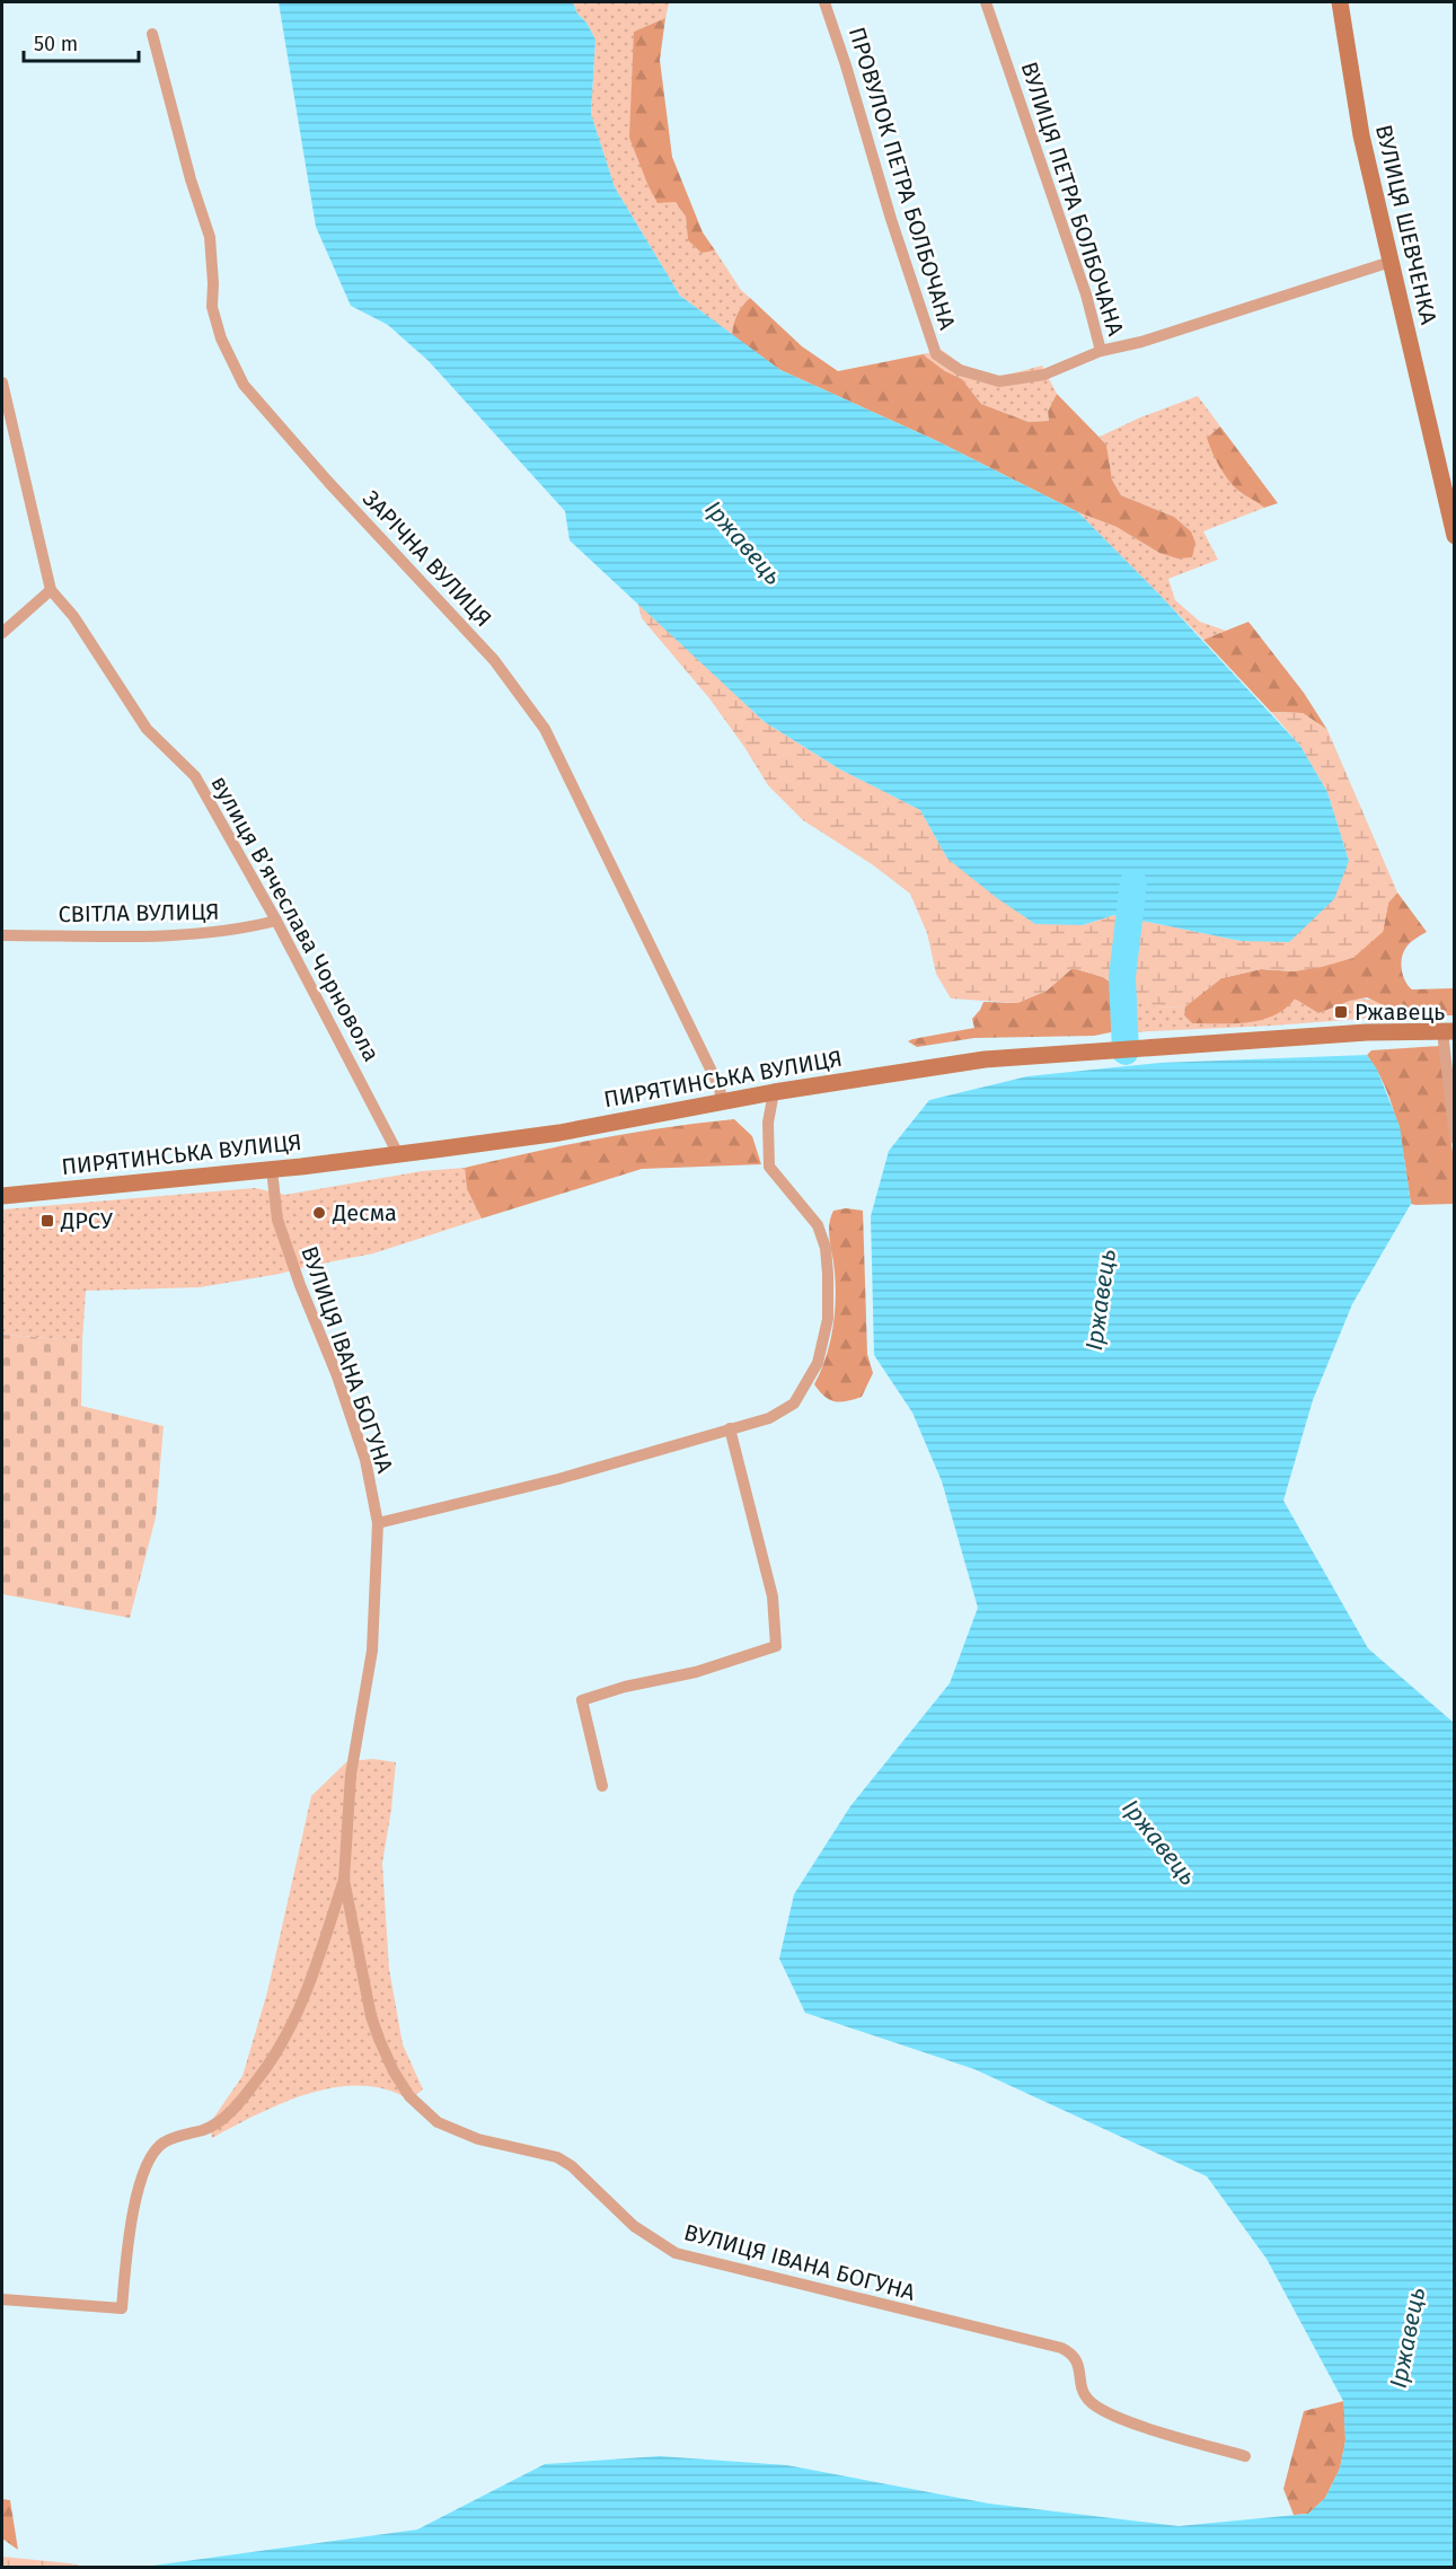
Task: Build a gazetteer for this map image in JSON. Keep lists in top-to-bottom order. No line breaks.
{"streets":{"main road":["ВУЛИЦЯ ШЕВЧЕНКА","ПИРЯТИНСЬКА ВУЛИЦЯ"],"street":["ПРОВУЛОК ПЕТРА БОЛБОЧАНА","ВУЛИЦЯ ПЕТРА БОЛБОЧАНА","ЗАРІЧНА ВУЛИЦЯ","СВІТЛА ВУЛИЦЯ","вулиця Вʼячеслава Чорновола","ВУЛИЦЯ ІВАНА БОГУНА"]},"crossings":[["ПРОВУЛОК ПЕТРА БОЛБОЧАНА","ВУЛИЦЯ ПЕТРА БОЛБОЧАНА"],["ВУЛИЦЯ ПЕТРА БОЛБОЧАНА","ВУЛИЦЯ ШЕВЧЕНКА"],["ЗАРІЧНА ВУЛИЦЯ","ПИРЯТИНСЬКА ВУЛИЦЯ"],["СВІТЛА ВУЛИЦЯ","вулиця Вʼячеслава Чорновола"],["вулиця Вʼячеслава Чорновола","ПИРЯТИНСЬКА ВУЛИЦЯ"],["ПИРЯТИНСЬКА ВУЛИЦЯ","ВУЛИЦЯ ІВАНА БОГУНА"]],"water":["Іржавець"],"places":{"transit":["Ржавець","ДРСУ"],"other":["Десма"]},"scale_bar":"50 m"}
